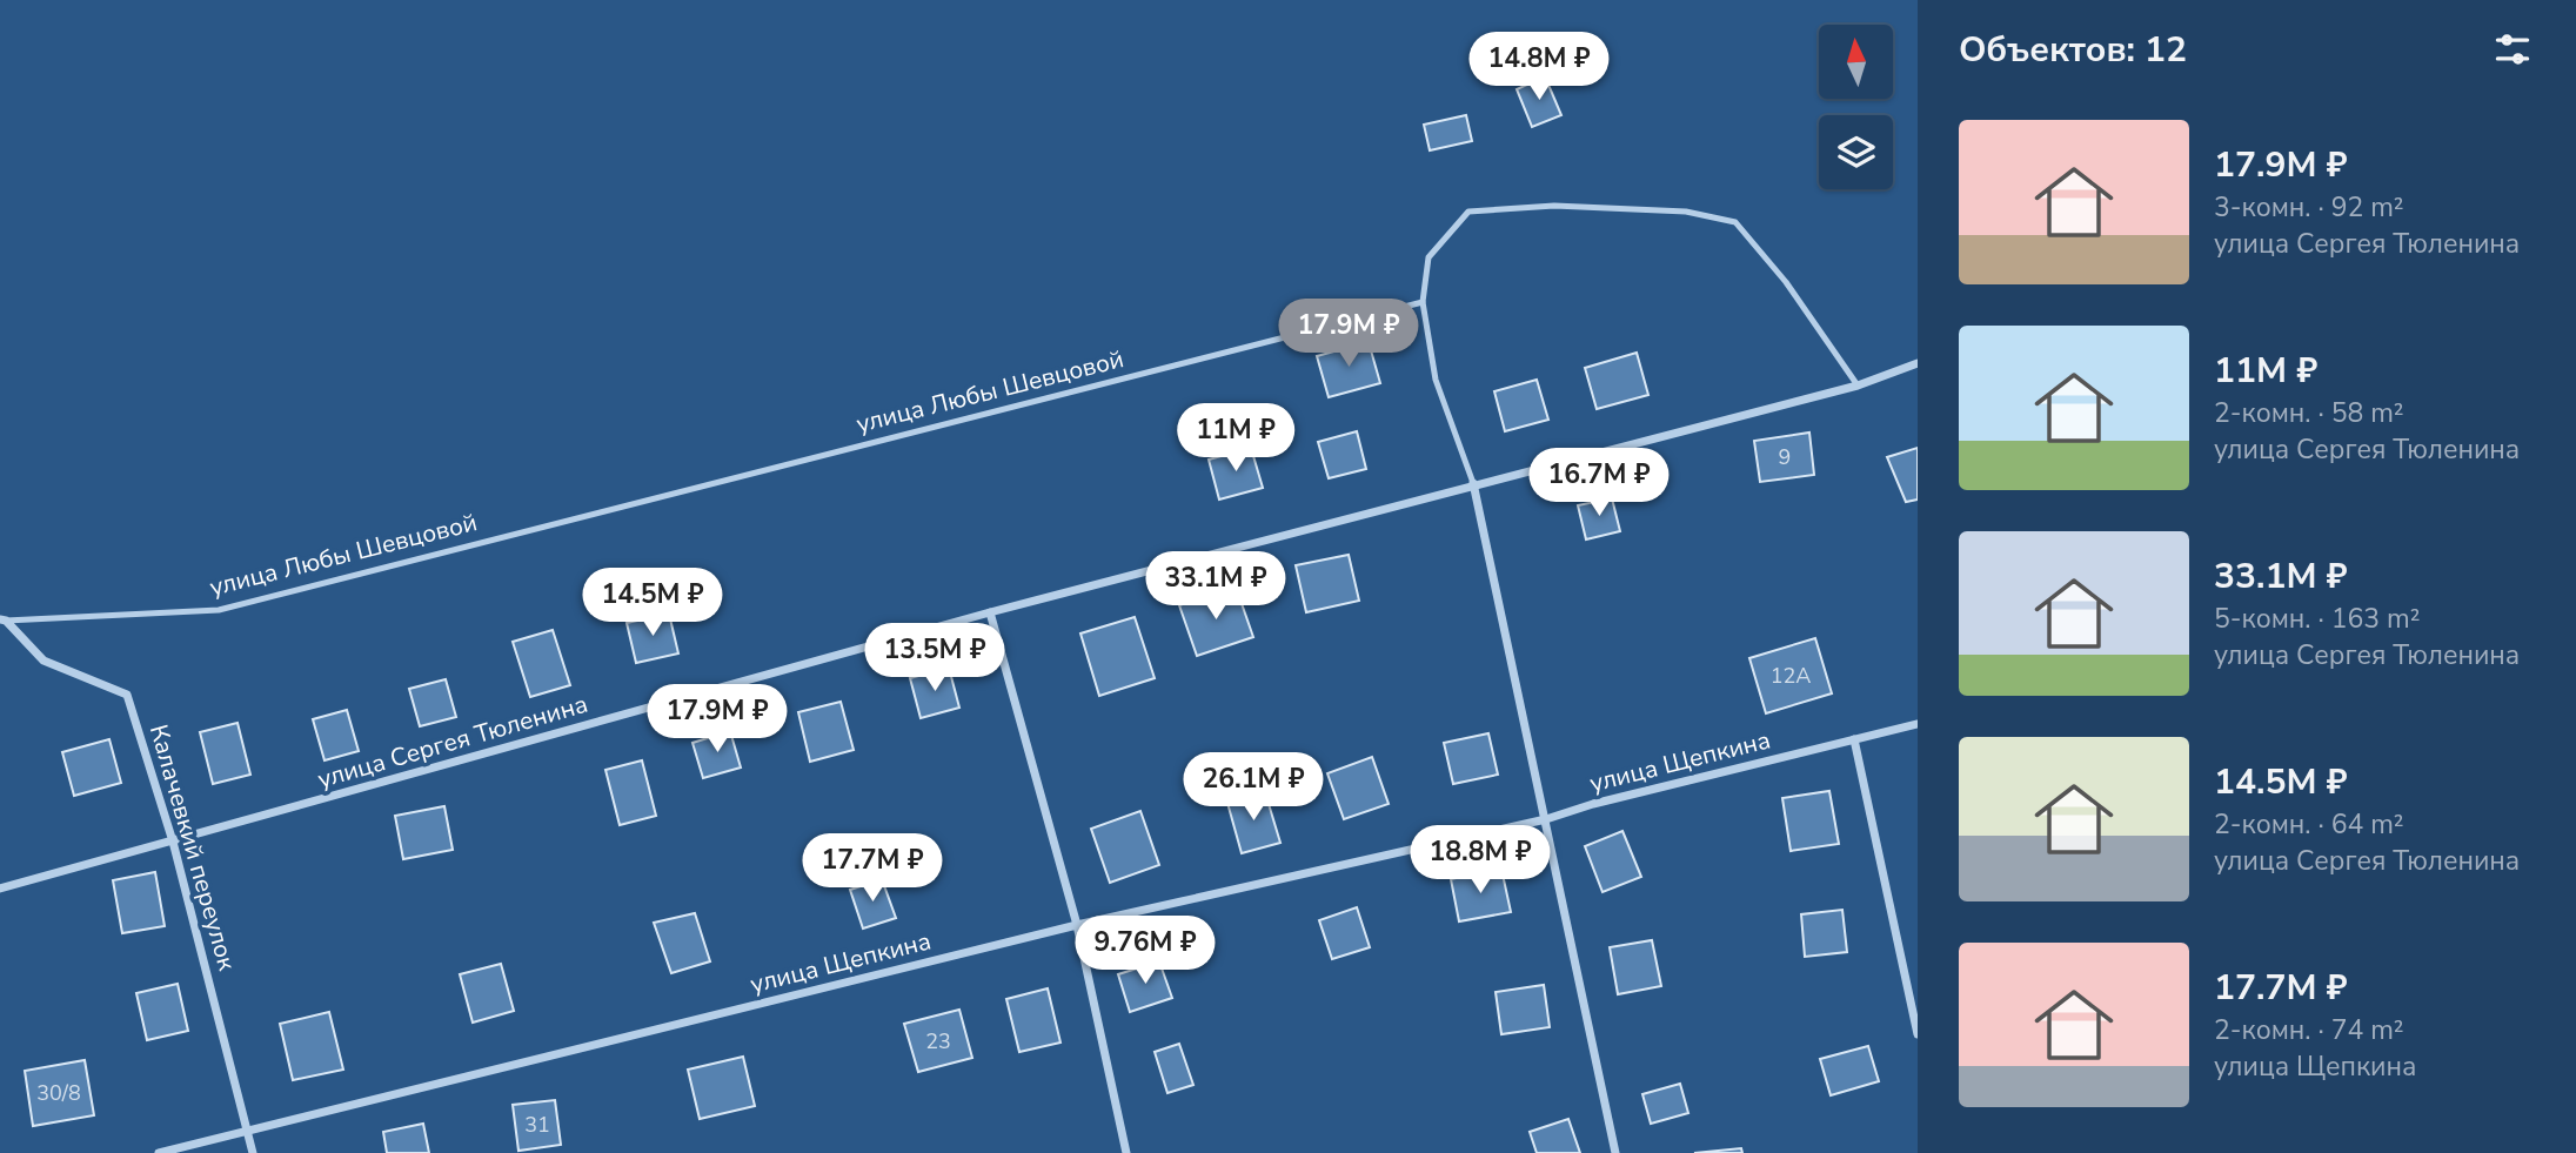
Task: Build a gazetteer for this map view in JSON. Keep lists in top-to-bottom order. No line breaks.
{"streets":{"street":["улица Сергея Тюленина","улица Щепкина","Калачевкий переулок"],"lane":["улица Любы Шевцовой"]},"crossings":[["улица Любы Шевцовой","Калачевкий переулок"],["улица Сергея Тюленина","Калачевкий переулок"],["улица Щепкина","Калачевкий переулок"]],"house_numbers":["9","12А","23","30/8","31"],"north":"top","page":{"heading":"Объектов: 12","price":["14.8M ₽","17.9M ₽","11M ₽","16.7M ₽","33.1M ₽","14.5M ₽","13.5M ₽","17.9M ₽","26.1M ₽","18.8M ₽","17.7M ₽","9.76M ₽"],"list":[{"name":"17.9M ₽","note":"3-комн. · 92 m² · улица Сергея Тюленина"},{"name":"11M ₽","note":"2-комн. · 58 m² · улица Сергея Тюленина"},{"name":"33.1M ₽","note":"5-комн. · 163 m² · улица Сергея Тюленина"},{"name":"14.5M ₽","note":"2-комн. · 64 m² · улица Сергея Тюленина"},{"name":"17.7M ₽","note":"2-комн. · 74 m² · улица Щепкина"}]}}
